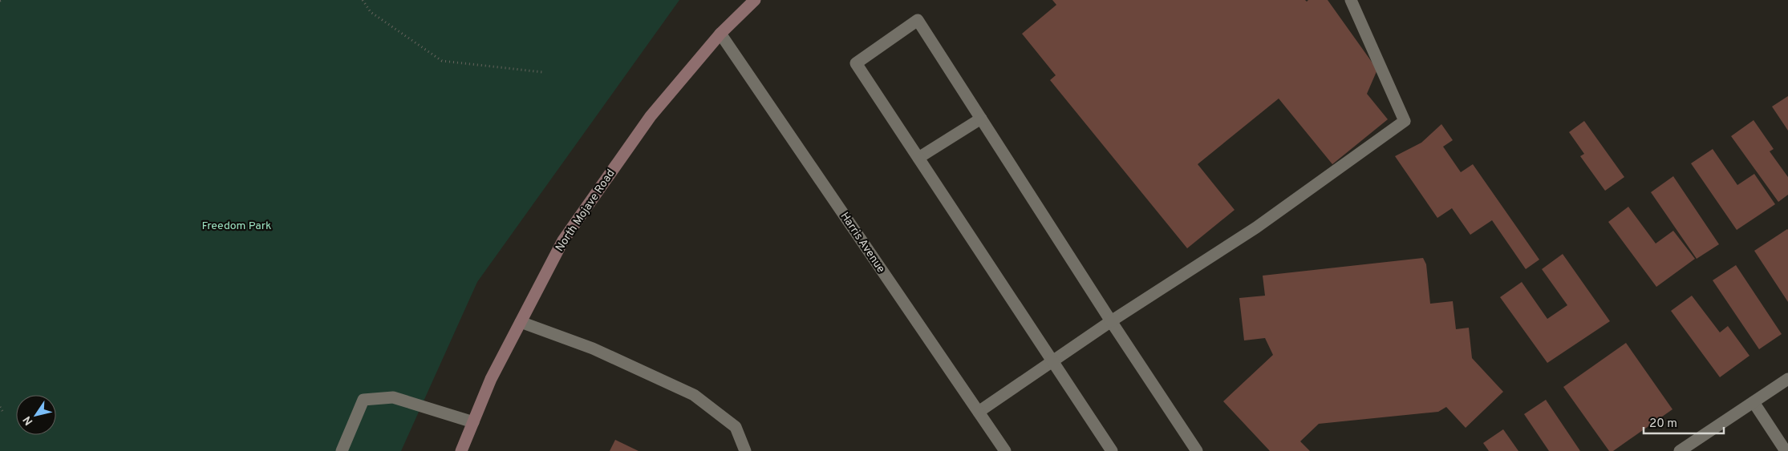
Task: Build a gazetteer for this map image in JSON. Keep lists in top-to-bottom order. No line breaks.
{"streets":{"street":["North Mojave Road","Harris Avenue"]},"crossings":[["North Mojave Road","Harris Avenue"]],"parks":["Freedom Park"],"scale_bar":"20 m","north":"bottom left"}
